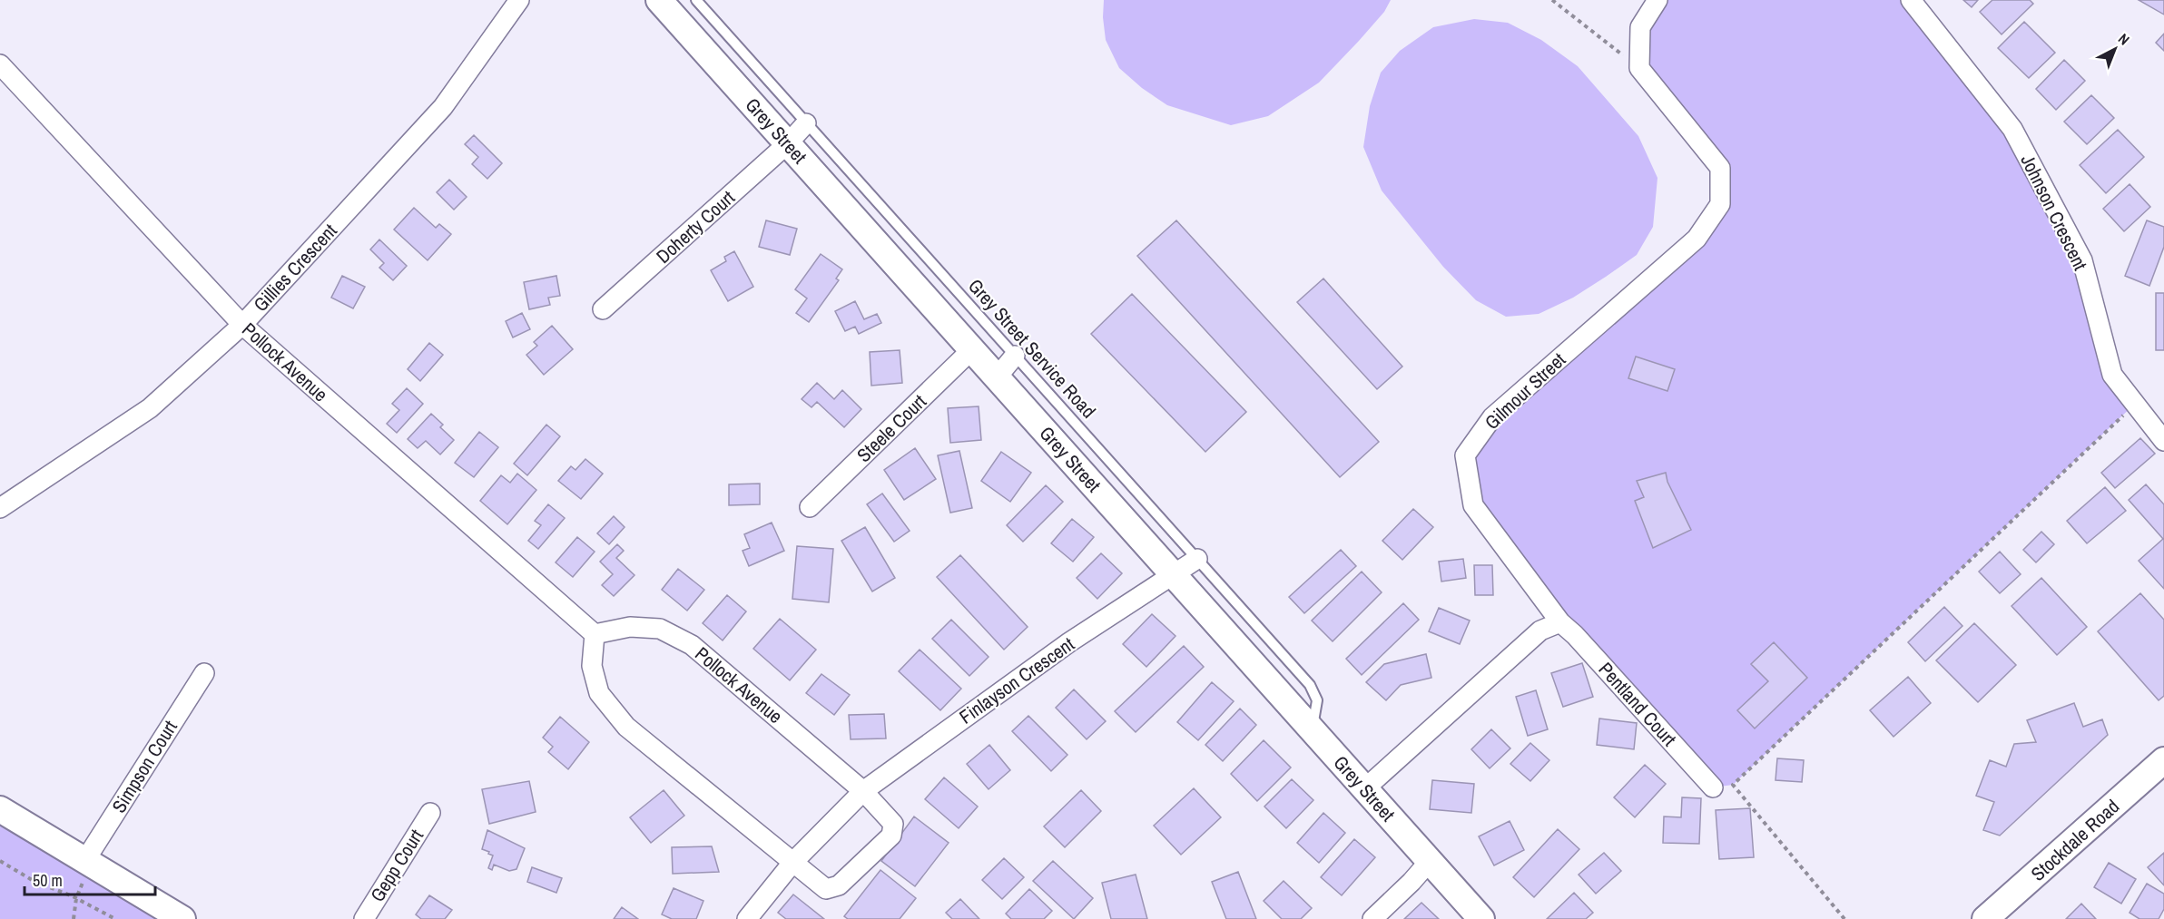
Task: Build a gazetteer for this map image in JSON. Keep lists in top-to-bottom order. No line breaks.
{"streets":{"main road":["Grey Street","Stockdale Road"],"street":["Johnson Crescent","Doherty Court","Gillies Crescent","Pollock Avenue","Gilmour Street","Steele Court","Finlayson Crescent","Pentland Court","Simpson Court","Gepp Court"],"lane":["Grey Street Service Road"]},"crossings":[["Grey Street","Doherty Court"],["Grey Street","Grey Street Service Road"],["Grey Street","Steele Court"],["Grey Street","Finlayson Crescent"],["Doherty Court","Grey Street Service Road"],["Gillies Crescent","Pollock Avenue"],["Grey Street Service Road","Finlayson Crescent"],["Pollock Avenue","Finlayson Crescent"],["Gilmour Street","Pentland Court"]],"scale_bar":"50 m","north":"top right"}
